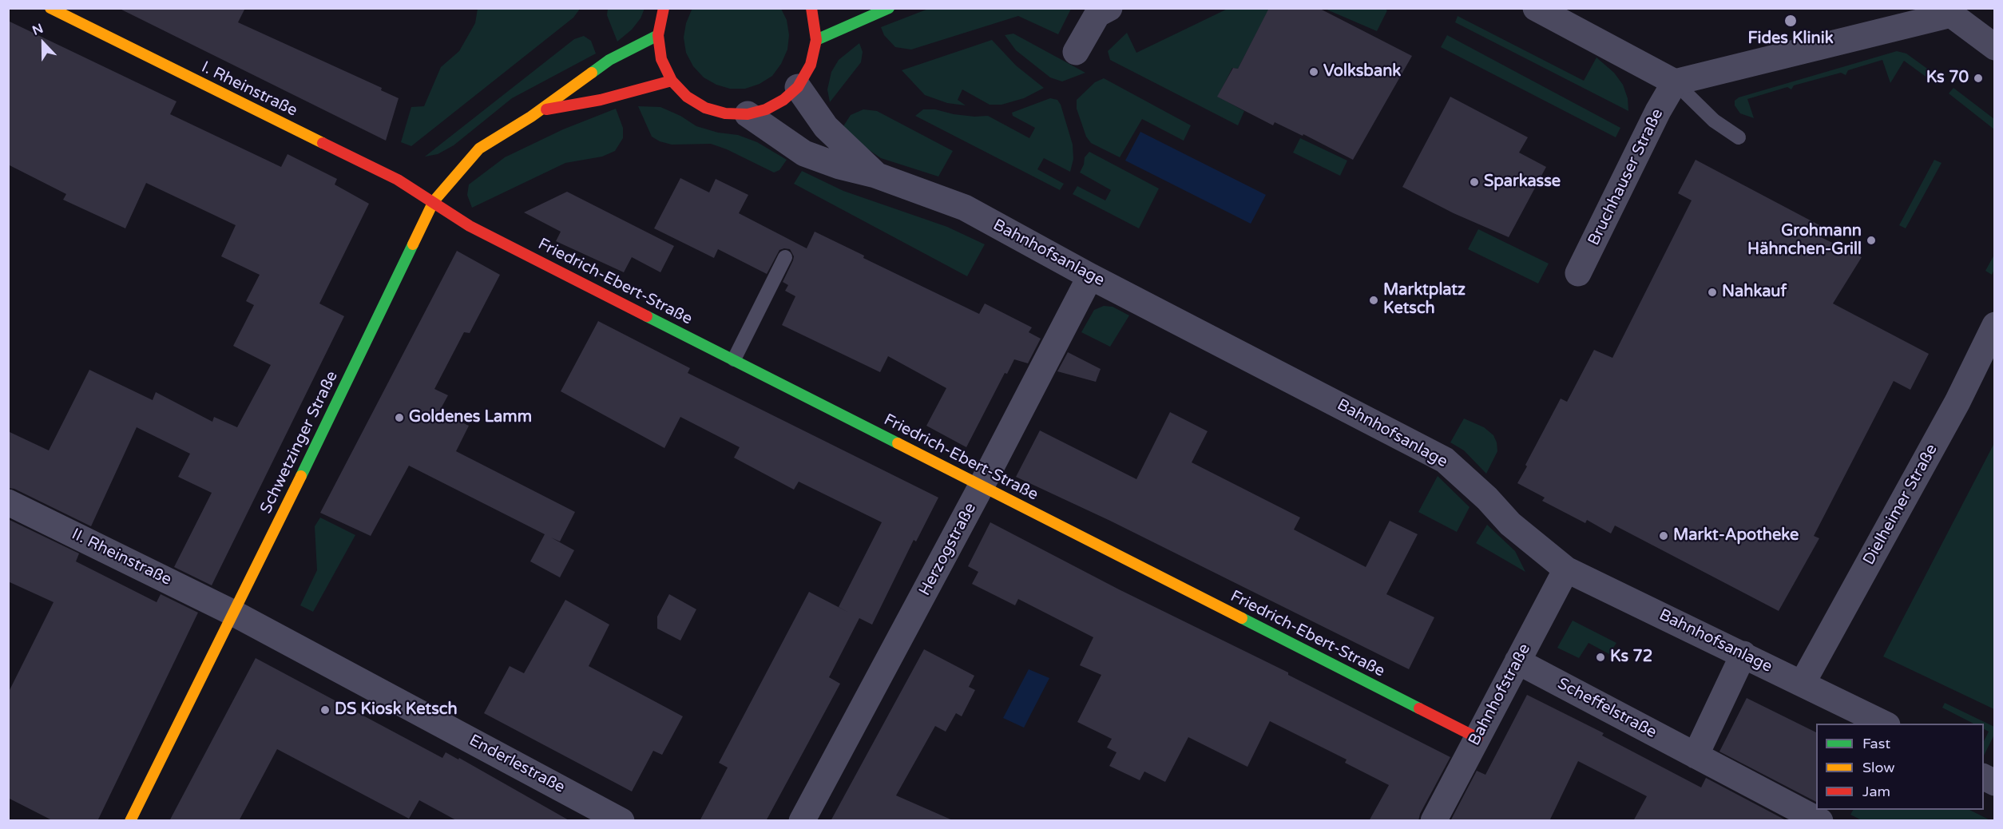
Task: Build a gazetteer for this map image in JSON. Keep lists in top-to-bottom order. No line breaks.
{"streets":{"street":["I. Rheinstraße","Bruchhauser Straße","Bahnhofsanlage","Friedrich-Ebert-Straße","Schwetzinger Straße","Dielheimer Straße","Herzogstraße","II. Rheinstraße","Bahnhofstraße","Scheffelstraße","Enderlestraße"]},"crossings":[["I. Rheinstraße","Friedrich-Ebert-Straße"],["I. Rheinstraße","Schwetzinger Straße"],["Bahnhofsanlage","Dielheimer Straße"],["Bahnhofsanlage","Herzogstraße"],["Bahnhofsanlage","Bahnhofstraße"],["Friedrich-Ebert-Straße","Schwetzinger Straße"],["Friedrich-Ebert-Straße","Herzogstraße"],["Friedrich-Ebert-Straße","Bahnhofstraße"],["Schwetzinger Straße","II. Rheinstraße"],["Schwetzinger Straße","Enderlestraße"],["II. Rheinstraße","Enderlestraße"],["Bahnhofstraße","Scheffelstraße"]],"places":["Fides Klinik","Volksbank","Ks 70","Sparkasse","Grohmann Hähnchen-Grill","Nahkauf","Marktplatz Ketsch","Goldenes Lamm","Markt-Apotheke","Ks 72","DS Kiosk Ketsch"],"legend":["Fast","Slow","Jam"],"north":"top"}
